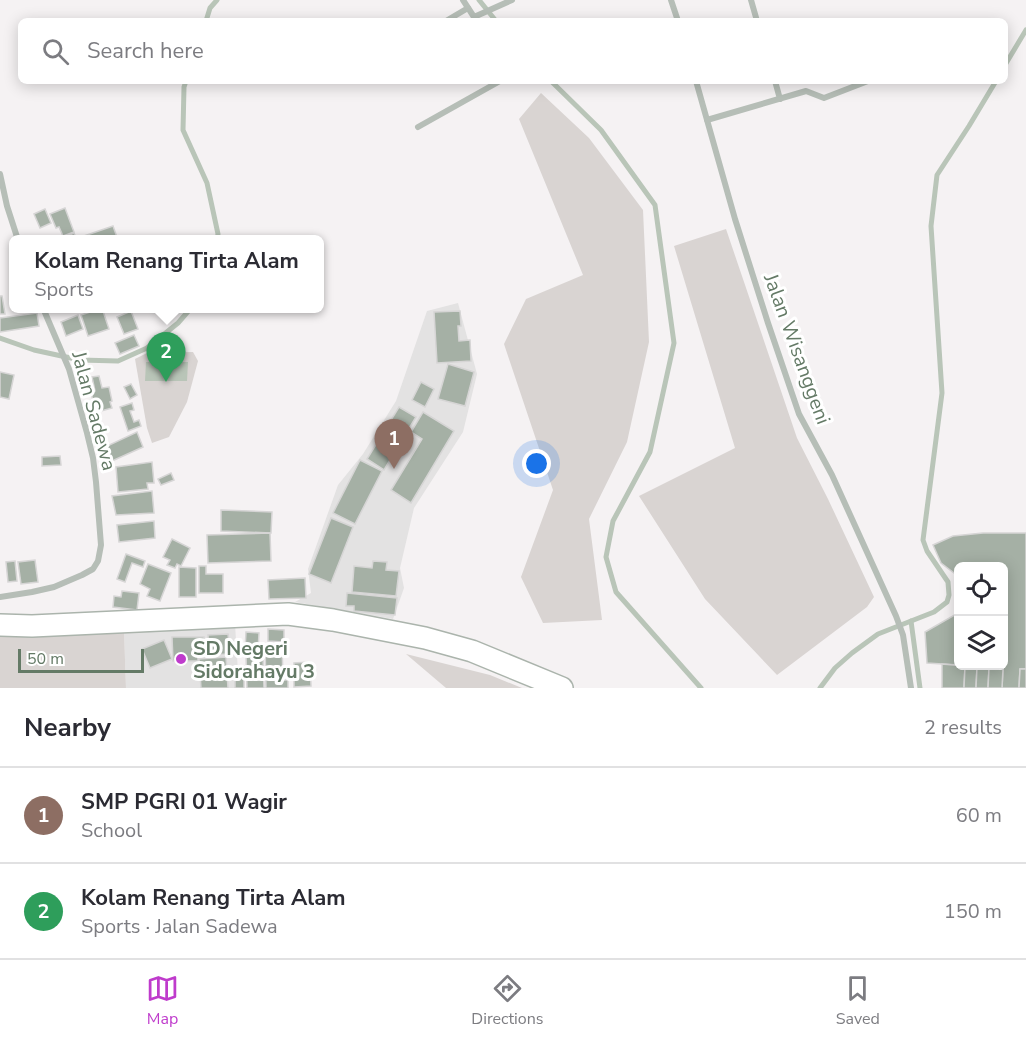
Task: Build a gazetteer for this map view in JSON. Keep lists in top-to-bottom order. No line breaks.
{"streets":{"street":["Jalan Wisanggeni","Jalan Sadewa"]},"places":["SD Negeri Sidorahayu 3"],"scale_bar":"50 m","page":{"search":"Search here","popup":["Kolam Renang Tirta Alam","Sports"],"pins":["2","1"],"scale":"50 m","heading":["Nearby","2 results"],"list":[{"mark":"1","name":"SMP PGRI 01 Wagir","note":"School","value":"60 m"},{"mark":"2","name":"Kolam Renang Tirta Alam","note":"Sports · Jalan Sadewa","value":"150 m"}],"nav":["Map","Directions","Saved"]}}
